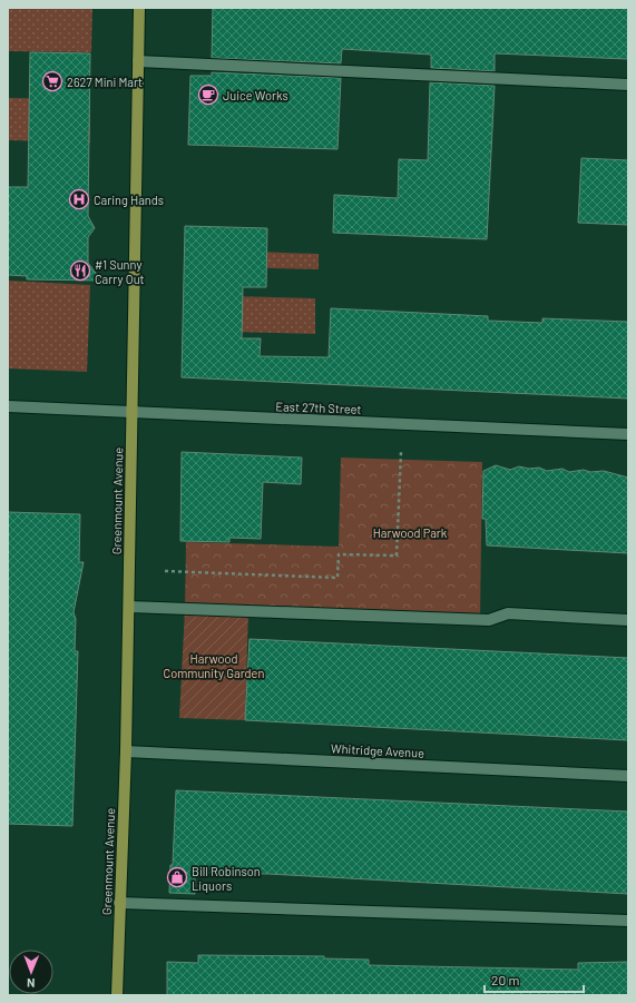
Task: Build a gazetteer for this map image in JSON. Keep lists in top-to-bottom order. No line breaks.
{"streets":{"main road":["Greenmount Avenue"],"street":["East 27th Street","Whitridge Avenue"]},"crossings":[["East 27th Street","Greenmount Avenue"],["Greenmount Avenue","Whitridge Avenue"]],"parks":["Harwood Park","Harwood Community Garden"],"places":{"supermarket":["2627 Mini Mart"],"cafe":["Juice Works"],"hospital":["Caring Hands"],"restaurant":["#1 Sunny Carry Out"],"shop":["Bill Robinson Liquors"]},"scale_bar":"20 m","north":"bottom"}
